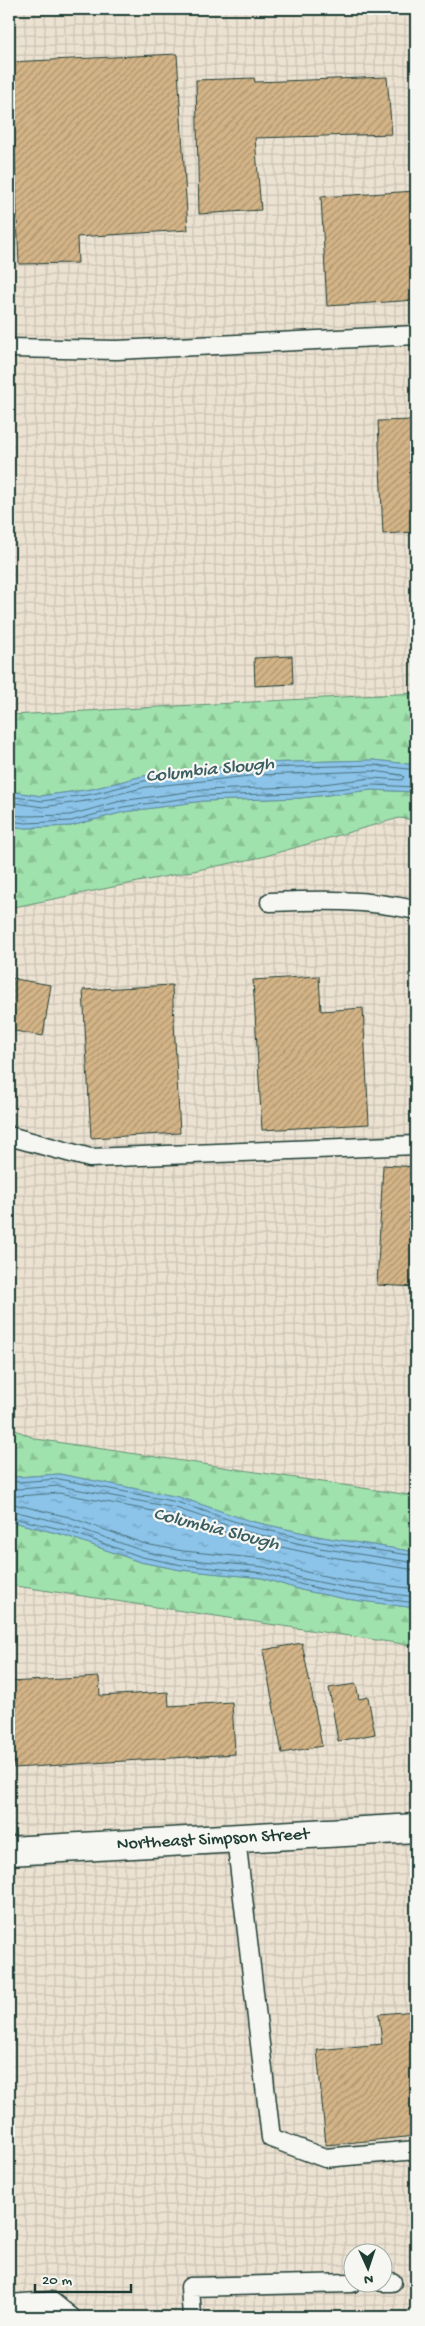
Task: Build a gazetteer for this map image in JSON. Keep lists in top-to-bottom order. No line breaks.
{"streets":{"street":["Northeast Simpson Street"]},"water":["Columbia Slough"],"scale_bar":"20 m","north":"bottom"}
